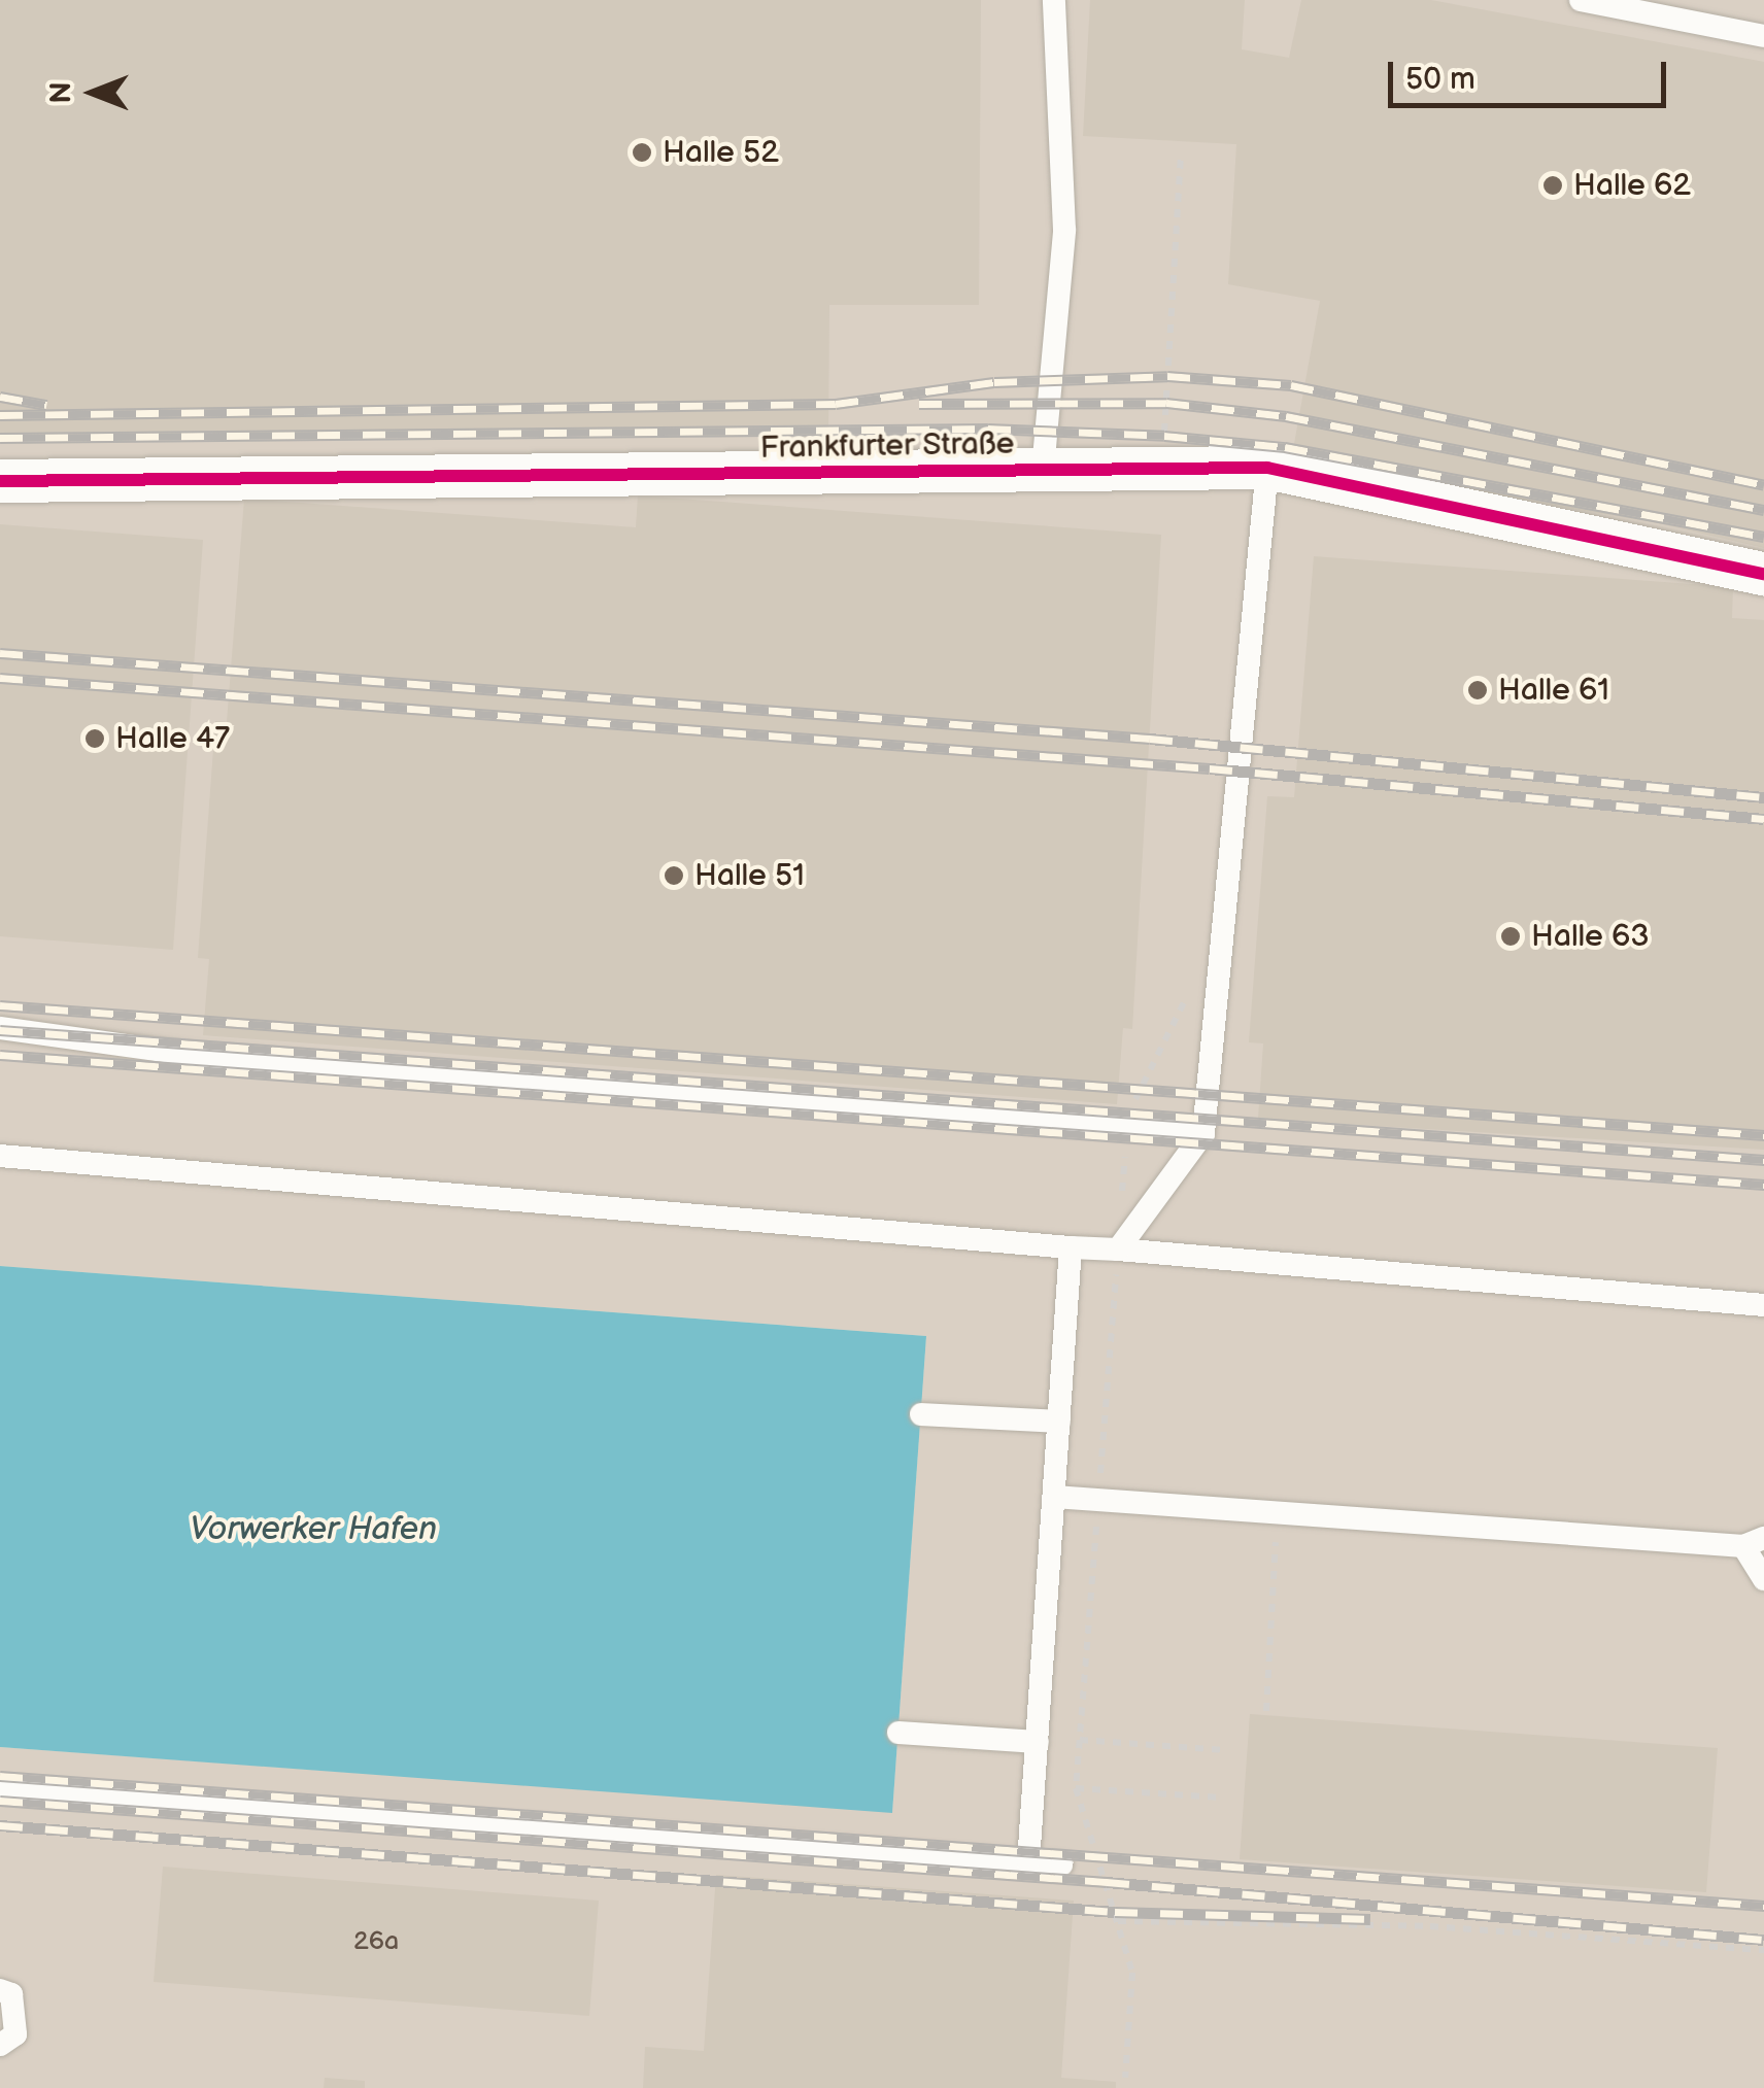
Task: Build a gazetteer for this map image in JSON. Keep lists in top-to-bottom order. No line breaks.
{"streets":{"street":["Frankfurter Straße"]},"water":["Vorwerker Hafen"],"places":["Halle 52","Halle 62","Halle 61","Halle 47","Halle 51","Halle 63"],"house_numbers":["26a"],"scale_bar":"50 m","north":"left"}
